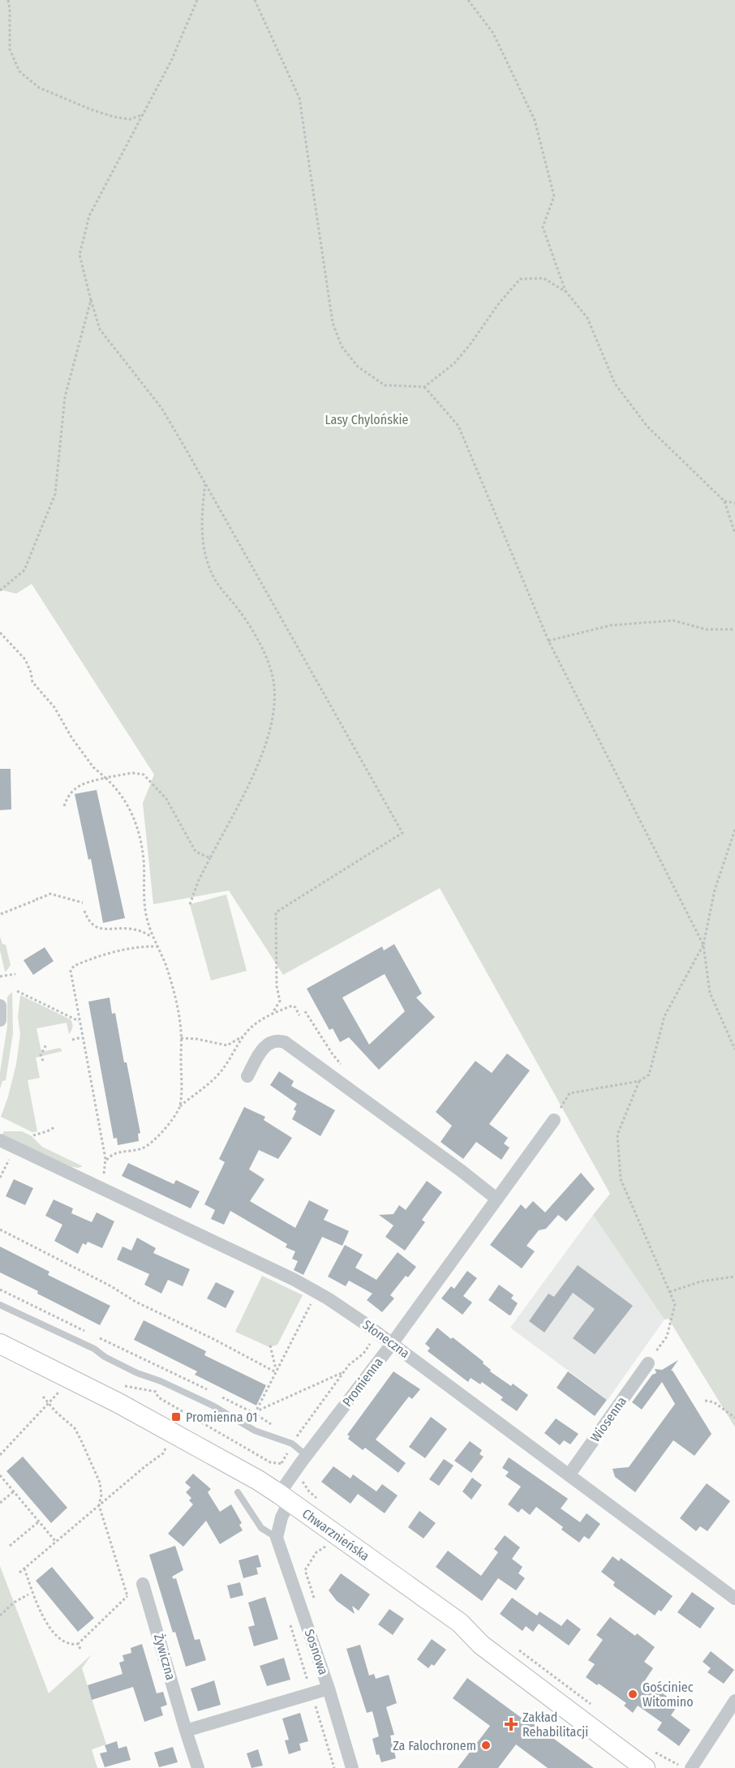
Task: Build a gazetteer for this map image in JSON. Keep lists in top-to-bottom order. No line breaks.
{"streets":{"main road":["Chwarznieńska"],"street":["Słoneczna","Promienna","Wiosenna","Sosnowa","Żywiczna"]},"crossings":[["Słoneczna","Promienna"],["Słoneczna","Wiosenna"],["Promienna","Chwarznieńska"]],"parks":["Lasy Chylońskie"],"places":{"transit":["Promienna 01"],"other":["Gościniec Witomino","Za Falochronem"],"health":["Zakład Rehabilitacji"]}}
